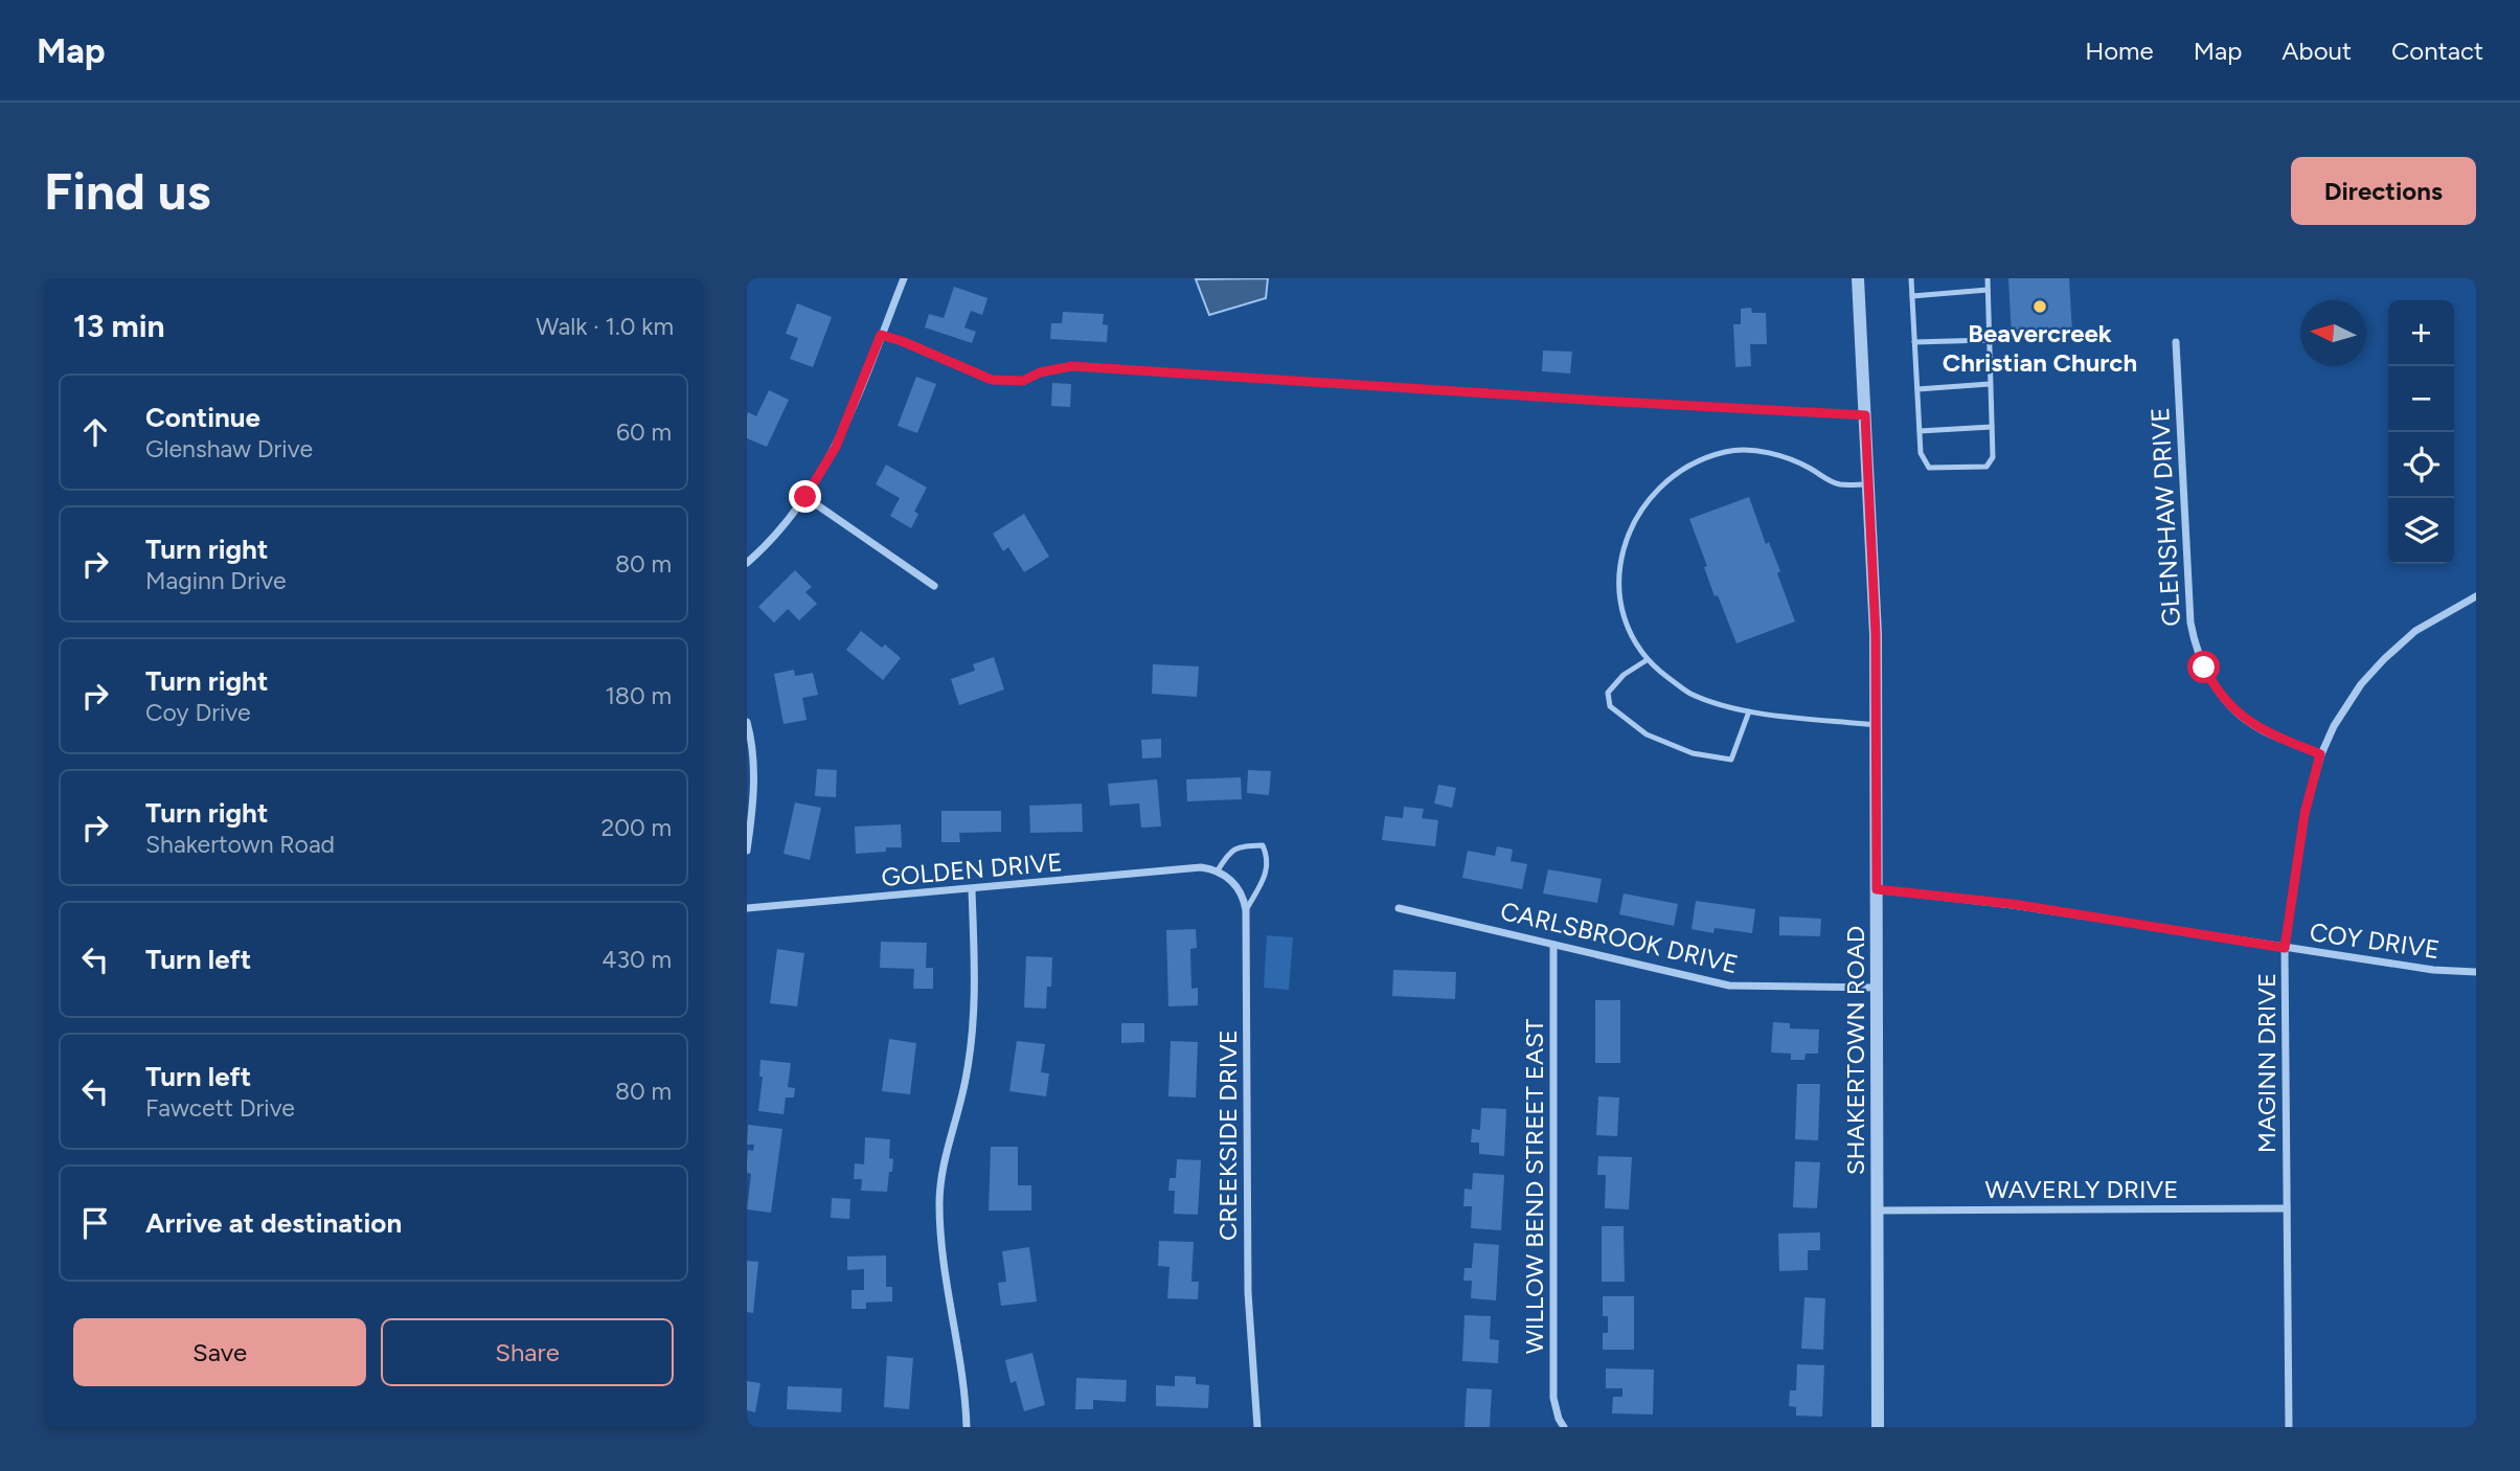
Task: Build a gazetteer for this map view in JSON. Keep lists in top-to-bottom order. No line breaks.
{"streets":{"street":["GLENSHAW DRIVE","GOLDEN DRIVE","CARLSBROOK DRIVE","COY DRIVE","SHAKERTOWN ROAD","MAGINN DRIVE","CREEKSIDE DRIVE","WILLOW BEND STREET EAST","WAVERLY DRIVE"]},"crossings":[["GLENSHAW DRIVE","MAGINN DRIVE"],["GOLDEN DRIVE","CREEKSIDE DRIVE"],["CARLSBROOK DRIVE","SHAKERTOWN ROAD"],["CARLSBROOK DRIVE","WILLOW BEND STREET EAST"],["COY DRIVE","SHAKERTOWN ROAD"],["COY DRIVE","MAGINN DRIVE"],["SHAKERTOWN ROAD","WAVERLY DRIVE"],["MAGINN DRIVE","WAVERLY DRIVE"]],"places":["Beavercreek Christian Church"],"north":"left","page":{"header":"Map","nav":["Home","Map","About","Contact"],"buttons":["Directions",["Save","Share"]],"title":"Find us","heading":["13 min","Walk · 1.0 km"],"map_buttons":["+","−"],"list":[["Continue","Glenshaw Drive","60 m"],["Turn right","Maginn Drive","80 m"],["Turn right","Coy Drive","180 m"],["Turn right","Shakertown Road","200 m"],["Turn left","430 m"],["Turn left","Fawcett Drive","80 m"],"Arrive at destination"]}}
